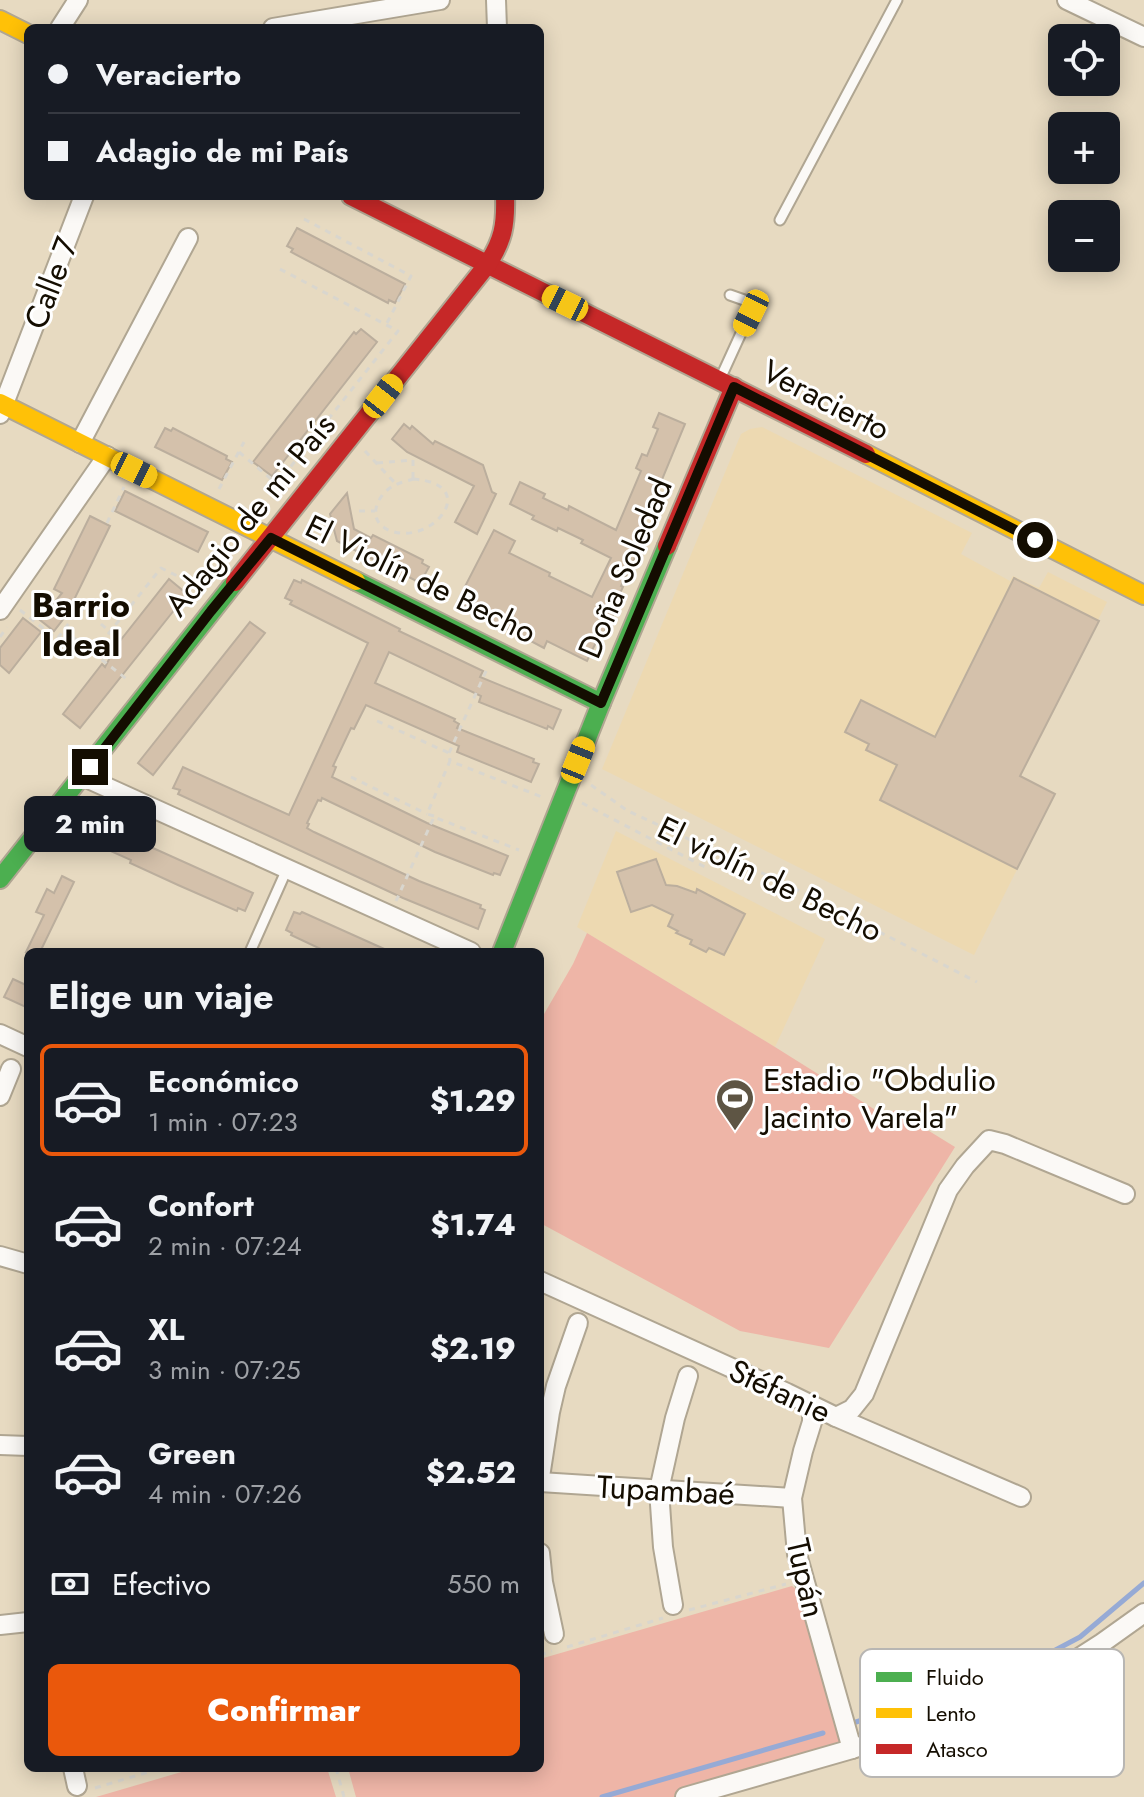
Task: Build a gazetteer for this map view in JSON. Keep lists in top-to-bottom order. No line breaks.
{"streets":{"street":["Calle 7","Veracierto","Adagio de mi País","Doña Soledad","El Violín de Becho","Stéfanie","Tupambaé","Tupán"],"path":["El violín de Becho"]},"crossings":[["Calle 7","El Violín de Becho"],["Veracierto","Adagio de mi País"],["Veracierto","Doña Soledad"],["Adagio de mi País","El Violín de Becho"],["Doña Soledad","El Violín de Becho"],["Doña Soledad","El violín de Becho"],["Stéfanie","Tupán"],["Tupambaé","Tupán"]],"districts":["Barrio Ideal"],"places":{"sports":["Estadio \"Obdulio Jacinto Varela\""]},"legend":["Fluido","Lento","Atasco"],"page":{"map_buttons":["+","−"],"banner":["Veracierto","Adagio de mi País"],"bubble":"2 min","heading":"Elige un viaje","list":[{"name":"Económico","note":"1 min · 07:23","value":"$1.29"},{"name":"Confort","note":"2 min · 07:24","value":"$1.74"},{"name":"XL","note":"3 min · 07:25","value":"$2.19"},{"name":"Green","note":"4 min · 07:26","value":"$2.52"}],"pay":["Efectivo","550 m"],"buttons":"Confirmar"}}
